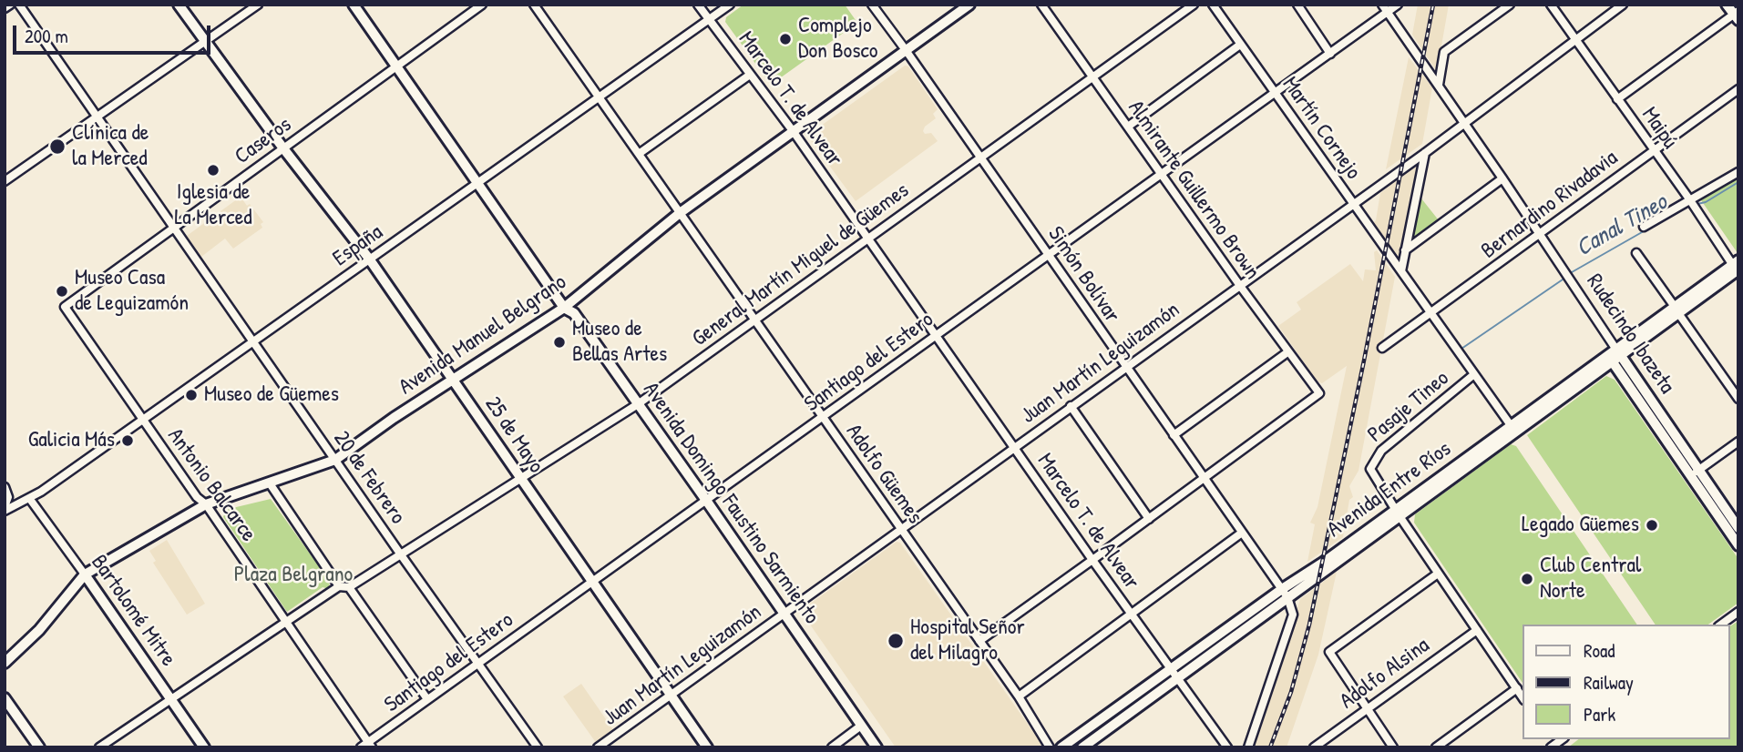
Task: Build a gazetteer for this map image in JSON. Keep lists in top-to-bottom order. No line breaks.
{"streets":{"main road":["Rudecindo Ibazeta","Avenida Manuel Belgrano","25 de Mayo","Avenida Entre Ríos","Avenida Domingo Faustino Sarmiento","Bartolomé Mitre"],"street":["Marcelo T. de Alvear","Martín Cornejo","Maipú","Caseros","Almirante Guillermo Brown","Bernardino Rivadavia","España","General Martín Miguel de Güemes","Simón Bolívar","Santiago del Estero","Juan Martín Leguizamón","Pasaje Tineo","Adolfo Güemes","20 de Febrero","Antonio Balcarce","Adolfo Alsina"]},"crossings":[["Marcelo T. de Alvear","España"],["Marcelo T. de Alvear","General Martín Miguel de Güemes"],["Marcelo T. de Alvear","Avenida Manuel Belgrano"],["Marcelo T. de Alvear","Santiago del Estero"],["Marcelo T. de Alvear","Juan Martín Leguizamón"],["Marcelo T. de Alvear","Avenida Entre Ríos"],["Martín Cornejo","Bernardino Rivadavia"],["Martín Cornejo","Santiago del Estero"],["Martín Cornejo","Juan Martín Leguizamón"],["Martín Cornejo","Pasaje Tineo"],["Martín Cornejo","Avenida Entre Ríos"],["Maipú","Bernardino Rivadavia"],["Maipú","Juan Martín Leguizamón"],["Maipú","Avenida Entre Ríos"],["Caseros","25 de Mayo"],["Caseros","20 de Febrero"],["Caseros","Antonio Balcarce"],["Caseros","Avenida Domingo Faustino Sarmiento"],["Almirante Guillermo Brown","General Martín Miguel de Güemes"],["Almirante Guillermo Brown","Simón Bolívar"],["Almirante Guillermo Brown","Santiago del Estero"],["Almirante Guillermo Brown","Juan Martín Leguizamón"],["Bernardino Rivadavia","Rudecindo Ibazeta"],["España","25 de Mayo"],["España","Adolfo Güemes"],["España","20 de Febrero"],["España","Antonio Balcarce"],["España","Avenida Domingo Faustino Sarmiento"],["España","Bartolomé Mitre"],["General Martín Miguel de Güemes","Simón Bolívar"],["General Martín Miguel de Güemes","25 de Mayo"],["General Martín Miguel de Güemes","Adolfo Güemes"],["General Martín Miguel de Güemes","20 de Febrero"],["General Martín Miguel de Güemes","Avenida Domingo Faustino Sarmiento"],["Simón Bolívar","Avenida Manuel Belgrano"],["Simón Bolívar","Santiago del Estero"],["Simón Bolívar","Juan Martín Leguizamón"],["Simón Bolívar","Avenida Entre Ríos"],["Rudecindo Ibazeta","Santiago del Estero"],["Rudecindo Ibazeta","Juan Martín Leguizamón"],["Rudecindo Ibazeta","Avenida Entre Ríos"],["Avenida Manuel Belgrano","25 de Mayo"],["Avenida Manuel Belgrano","Adolfo Güemes"],["Avenida Manuel Belgrano","20 de Febrero"],["Avenida Manuel Belgrano","Antonio Balcarce"],["Avenida Manuel Belgrano","Avenida Domingo Faustino Sarmiento"],["Avenida Manuel Belgrano","Bartolomé Mitre"],["Santiago del Estero","25 de Mayo"],["Santiago del Estero","Adolfo Güemes"],["Santiago del Estero","20 de Febrero"],["Santiago del Estero","Antonio Balcarce"],["Santiago del Estero","Avenida Domingo Faustino Sarmiento"],["Juan Martín Leguizamón","25 de Mayo"],["Juan Martín Leguizamón","Adolfo Güemes"],["Juan Martín Leguizamón","Avenida Domingo Faustino Sarmiento"],["Pasaje Tineo","Avenida Entre Ríos"]],"water":["Canal Tineo"],"parks":["Plaza Belgrano"],"places":["Complejo Don Bosco","Clínica de la Merced","Iglesia de La Merced","Museo Casa de Leguizamón","Museo de Bellas Artes","Museo de Güemes","Galicia Más","Legado Güemes","Club Central Norte","Hospital Señor del Milagro"],"legend":["Road","Railway","Park"],"scale_bar":"200 m"}
